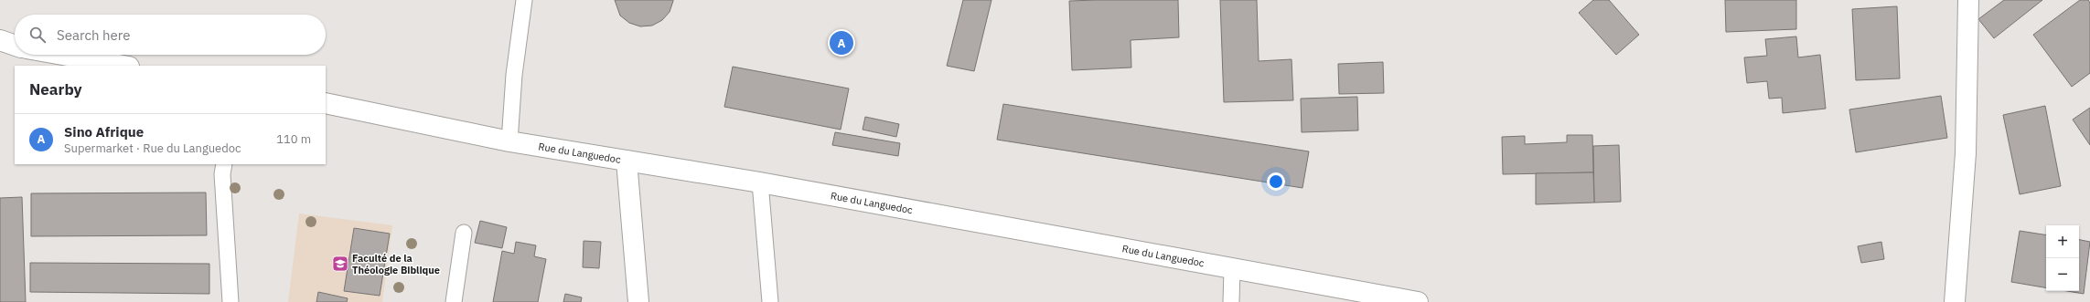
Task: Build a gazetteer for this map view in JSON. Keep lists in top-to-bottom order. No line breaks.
{"streets":{"main road":["Rue du Languedoc"]},"places":{"school or university":["Faculté de la Théologie Biblique"]},"page":{"search":"Search here","pins":"A","heading":"Nearby","list":[{"mark":"A","name":"Sino Afrique","note":"Supermarket · Rue du Languedoc","value":"110 m"}],"map_buttons":["+","−"]}}
